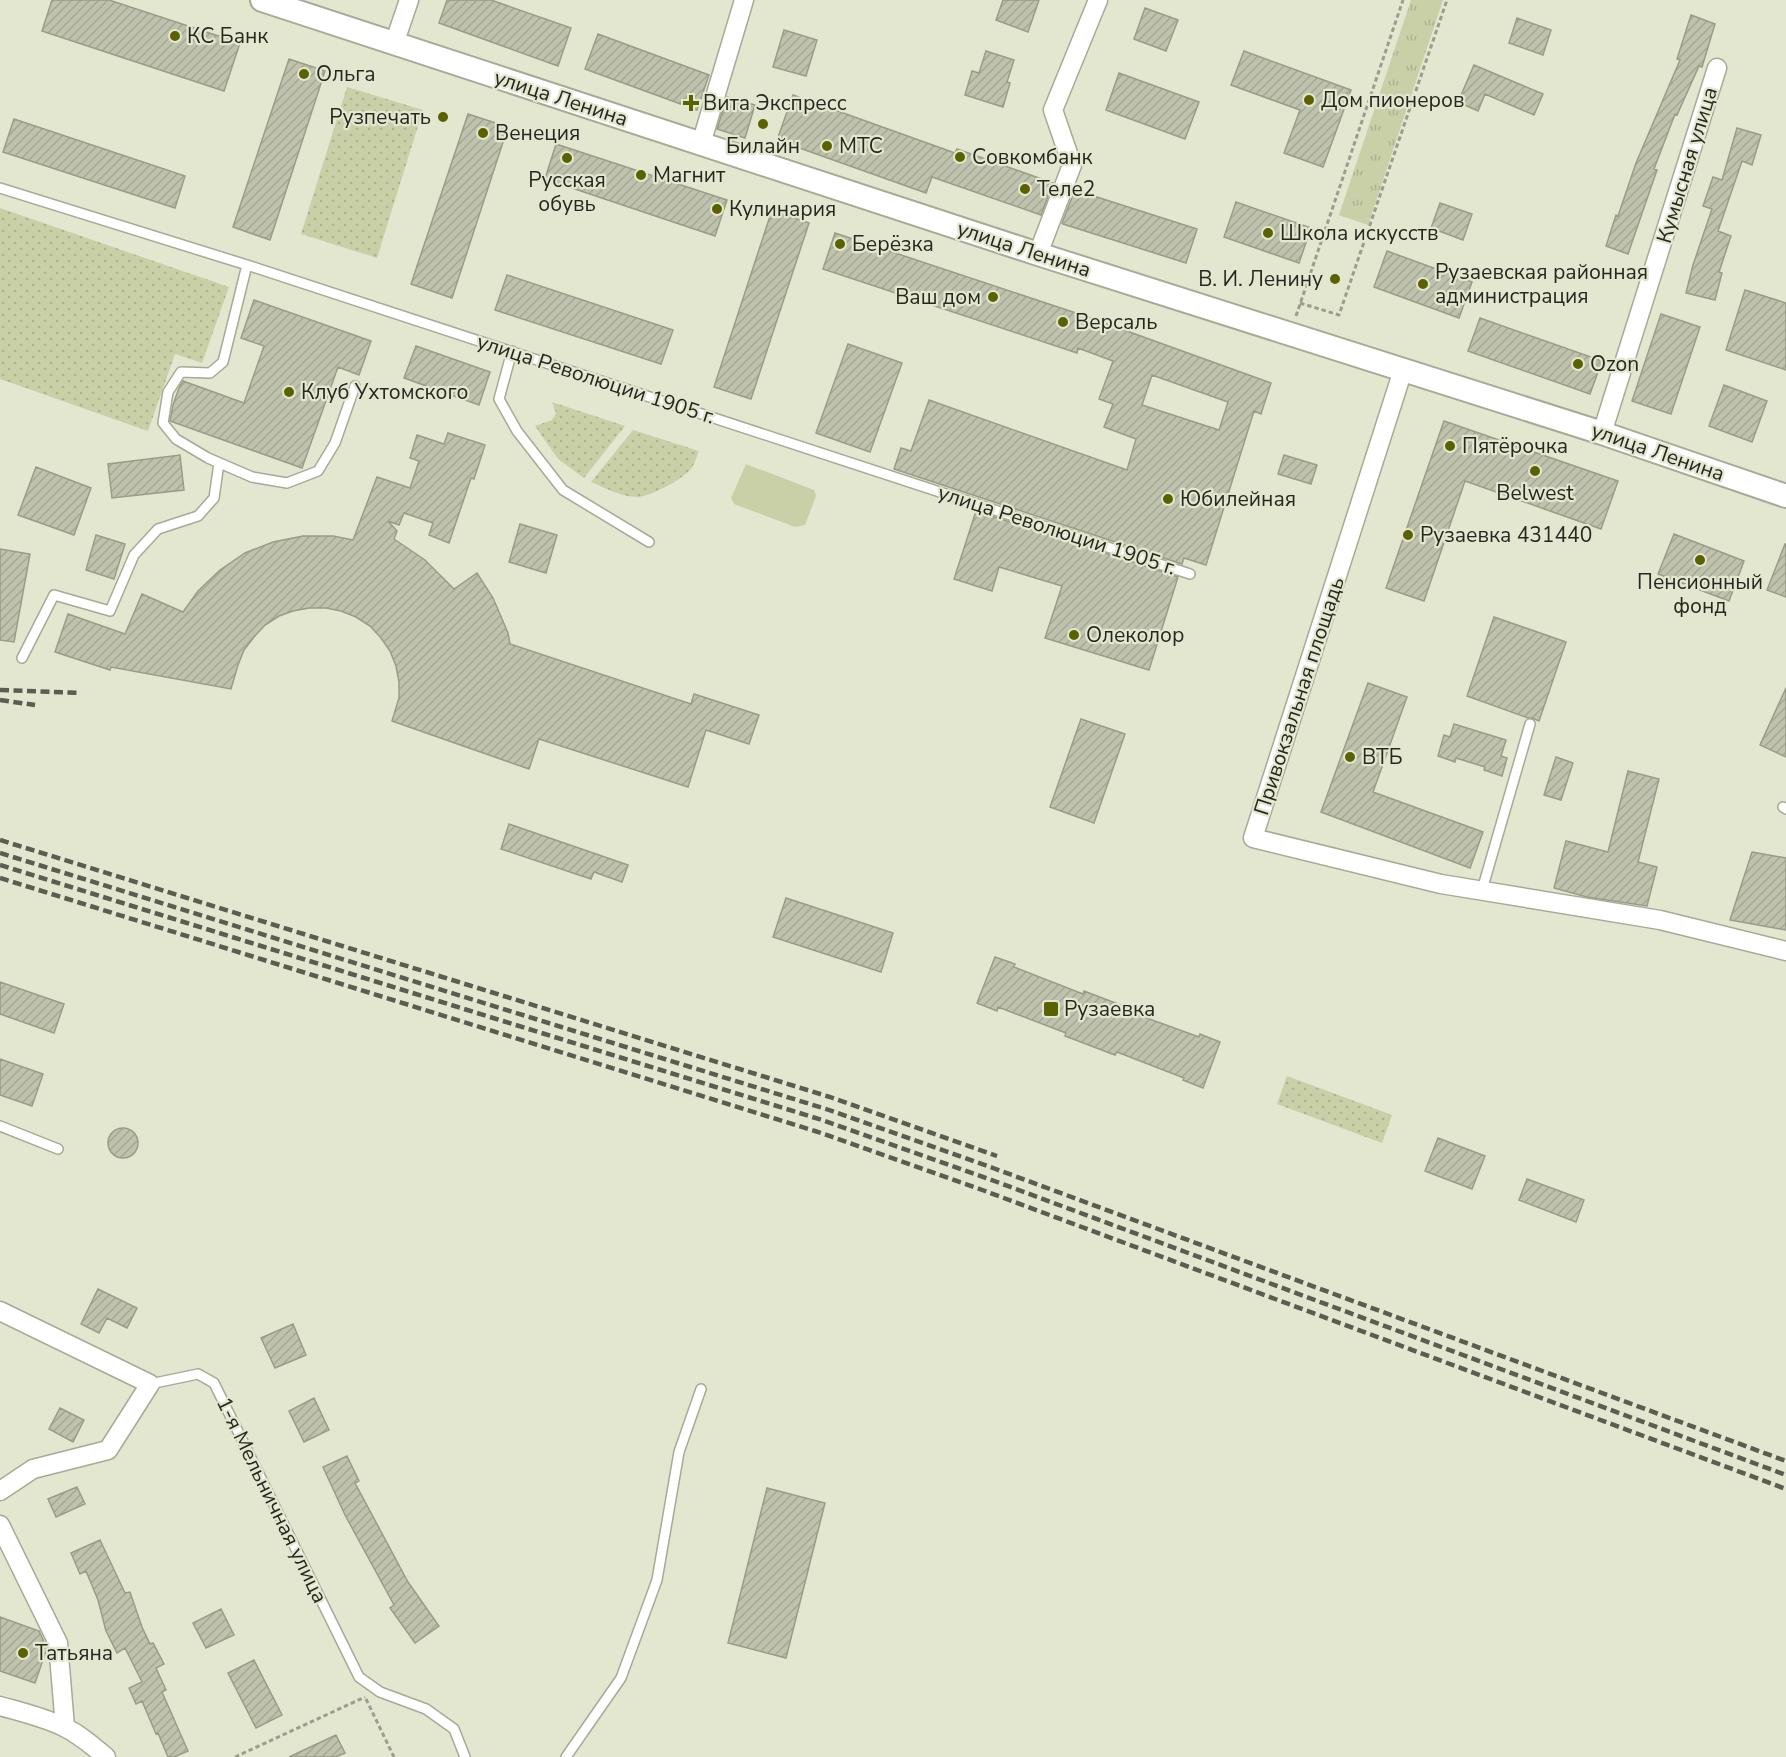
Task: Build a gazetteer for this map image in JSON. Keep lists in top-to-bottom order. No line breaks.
{"streets":{"street":["улица Ленина","Кумысная улица","Привокзальная площадь"],"lane":["улица Революции 1905 г.","1-я Мельничная улица"]},"crossings":[["улица Ленина","Кумысная улица"],["улица Ленина","Привокзальная площадь"]],"places":{"other":["КС Банк","Ольга","Дом пионеров","Рузпечать","Билайн","Венеция","МТС","Совкомбанк","Русская обувь","Магнит","Теле2","Кулинария","Школа искусств","Берёзка","В. И. Ленину","Рузаевская районная администрация","Ваш дом","Версаль","Ozon","Клуб Ухтомского","Пятёрочка","Belwest","Юбилейная","Рузаевка 431440","Пенсионный фонд","Олеколор","ВТБ","Татьяна"],"health":["Вита Экспресс"],"transit":["Рузаевка"]}}
